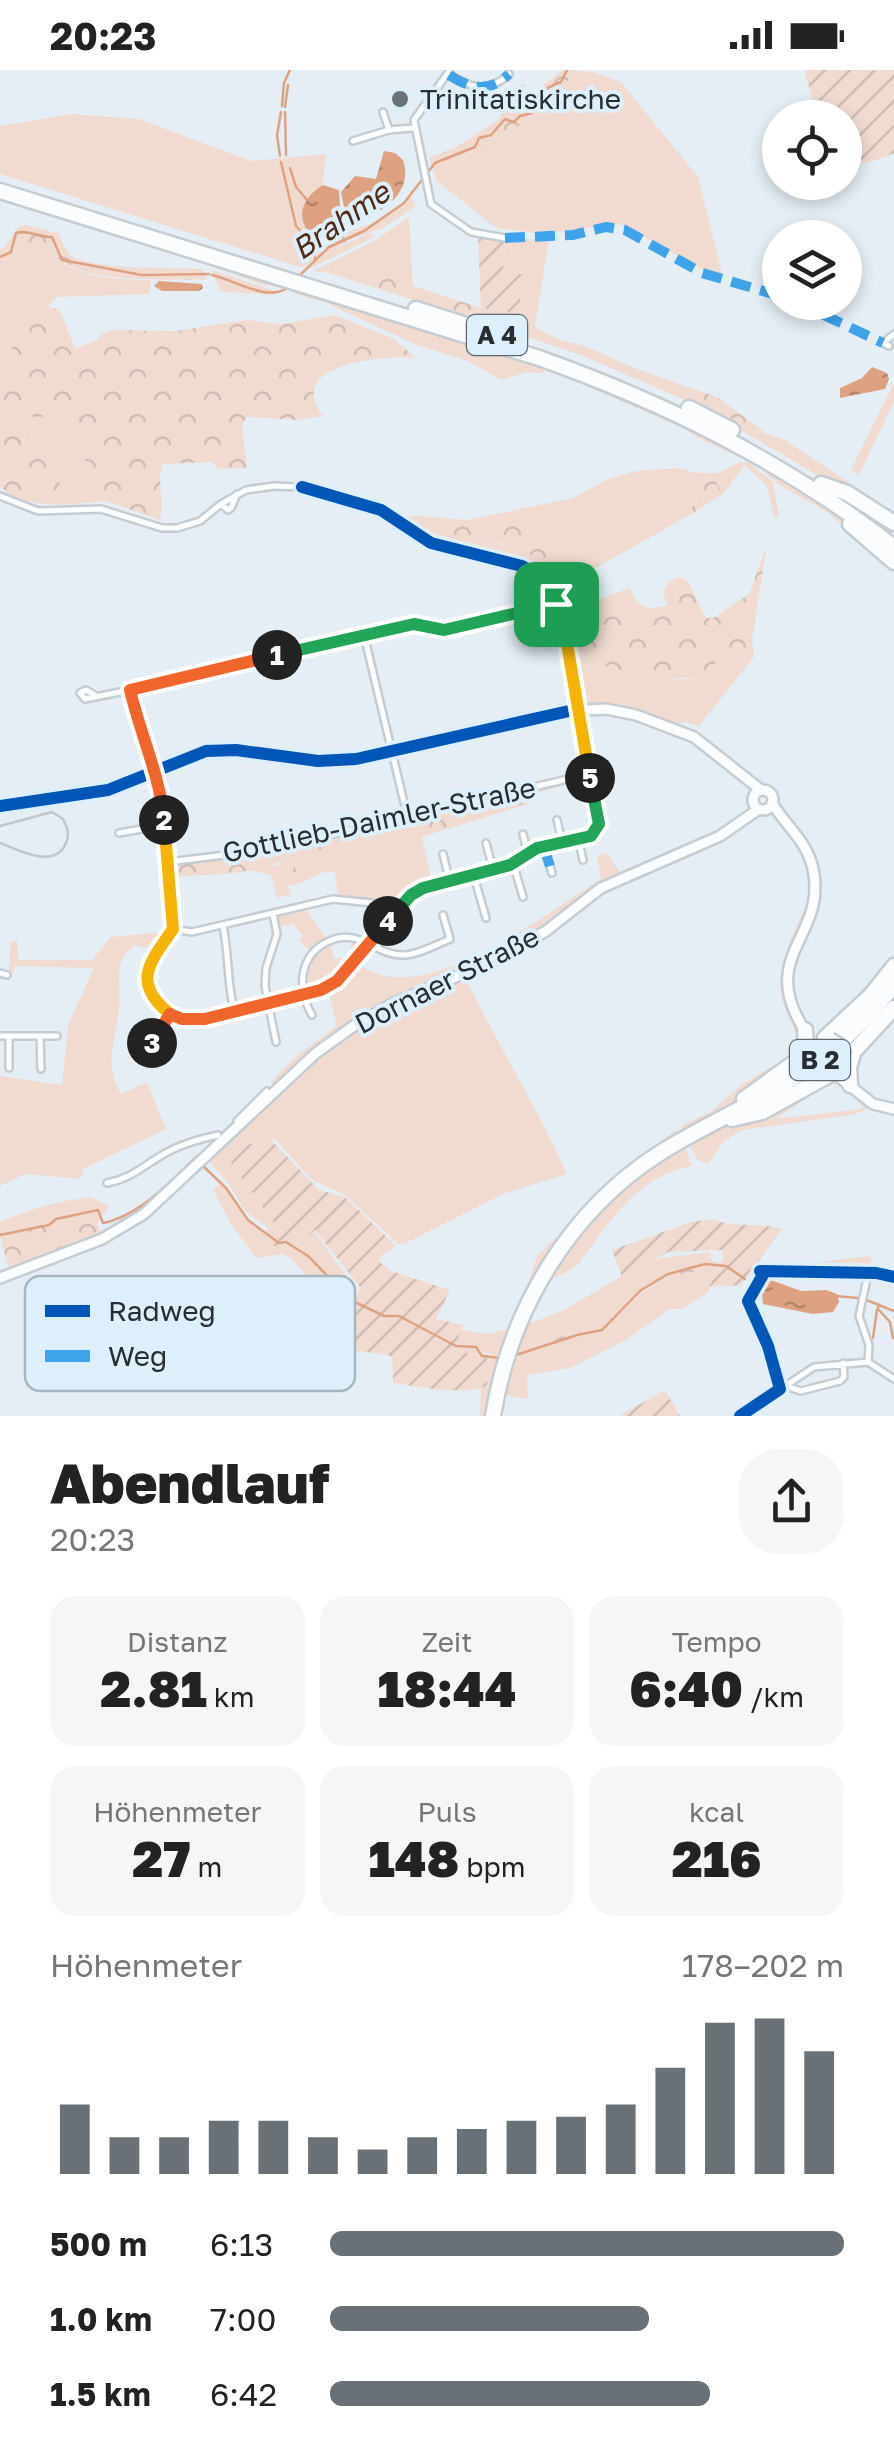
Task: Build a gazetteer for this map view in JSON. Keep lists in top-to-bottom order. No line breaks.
{"streets":{"highway":["A 4","B 2"],"main road":["Dornaer Straße"],"street":["Gottlieb-Daimler-Straße"]},"water":["Brahme"],"places":["Trinitatiskirche"],"legend":["Radweg","Weg"],"page":{"status":"20:23","pins":["1","5","2","4","3"],"heading":["Abendlauf","20:23"],"stats":[["Distanz","2.81 km"],["Zeit","18:44"],["Tempo","6:40 /km"],["Höhenmeter","27 m"],["Puls","148 bpm"],["kcal","216"]],"chart":["Höhenmeter","178–202 m"],"list":[{"name":"500 m","note":"6:13"},{"name":"1.0 km","note":"7:00"},{"name":"1.5 km","note":"6:42"}]}}
